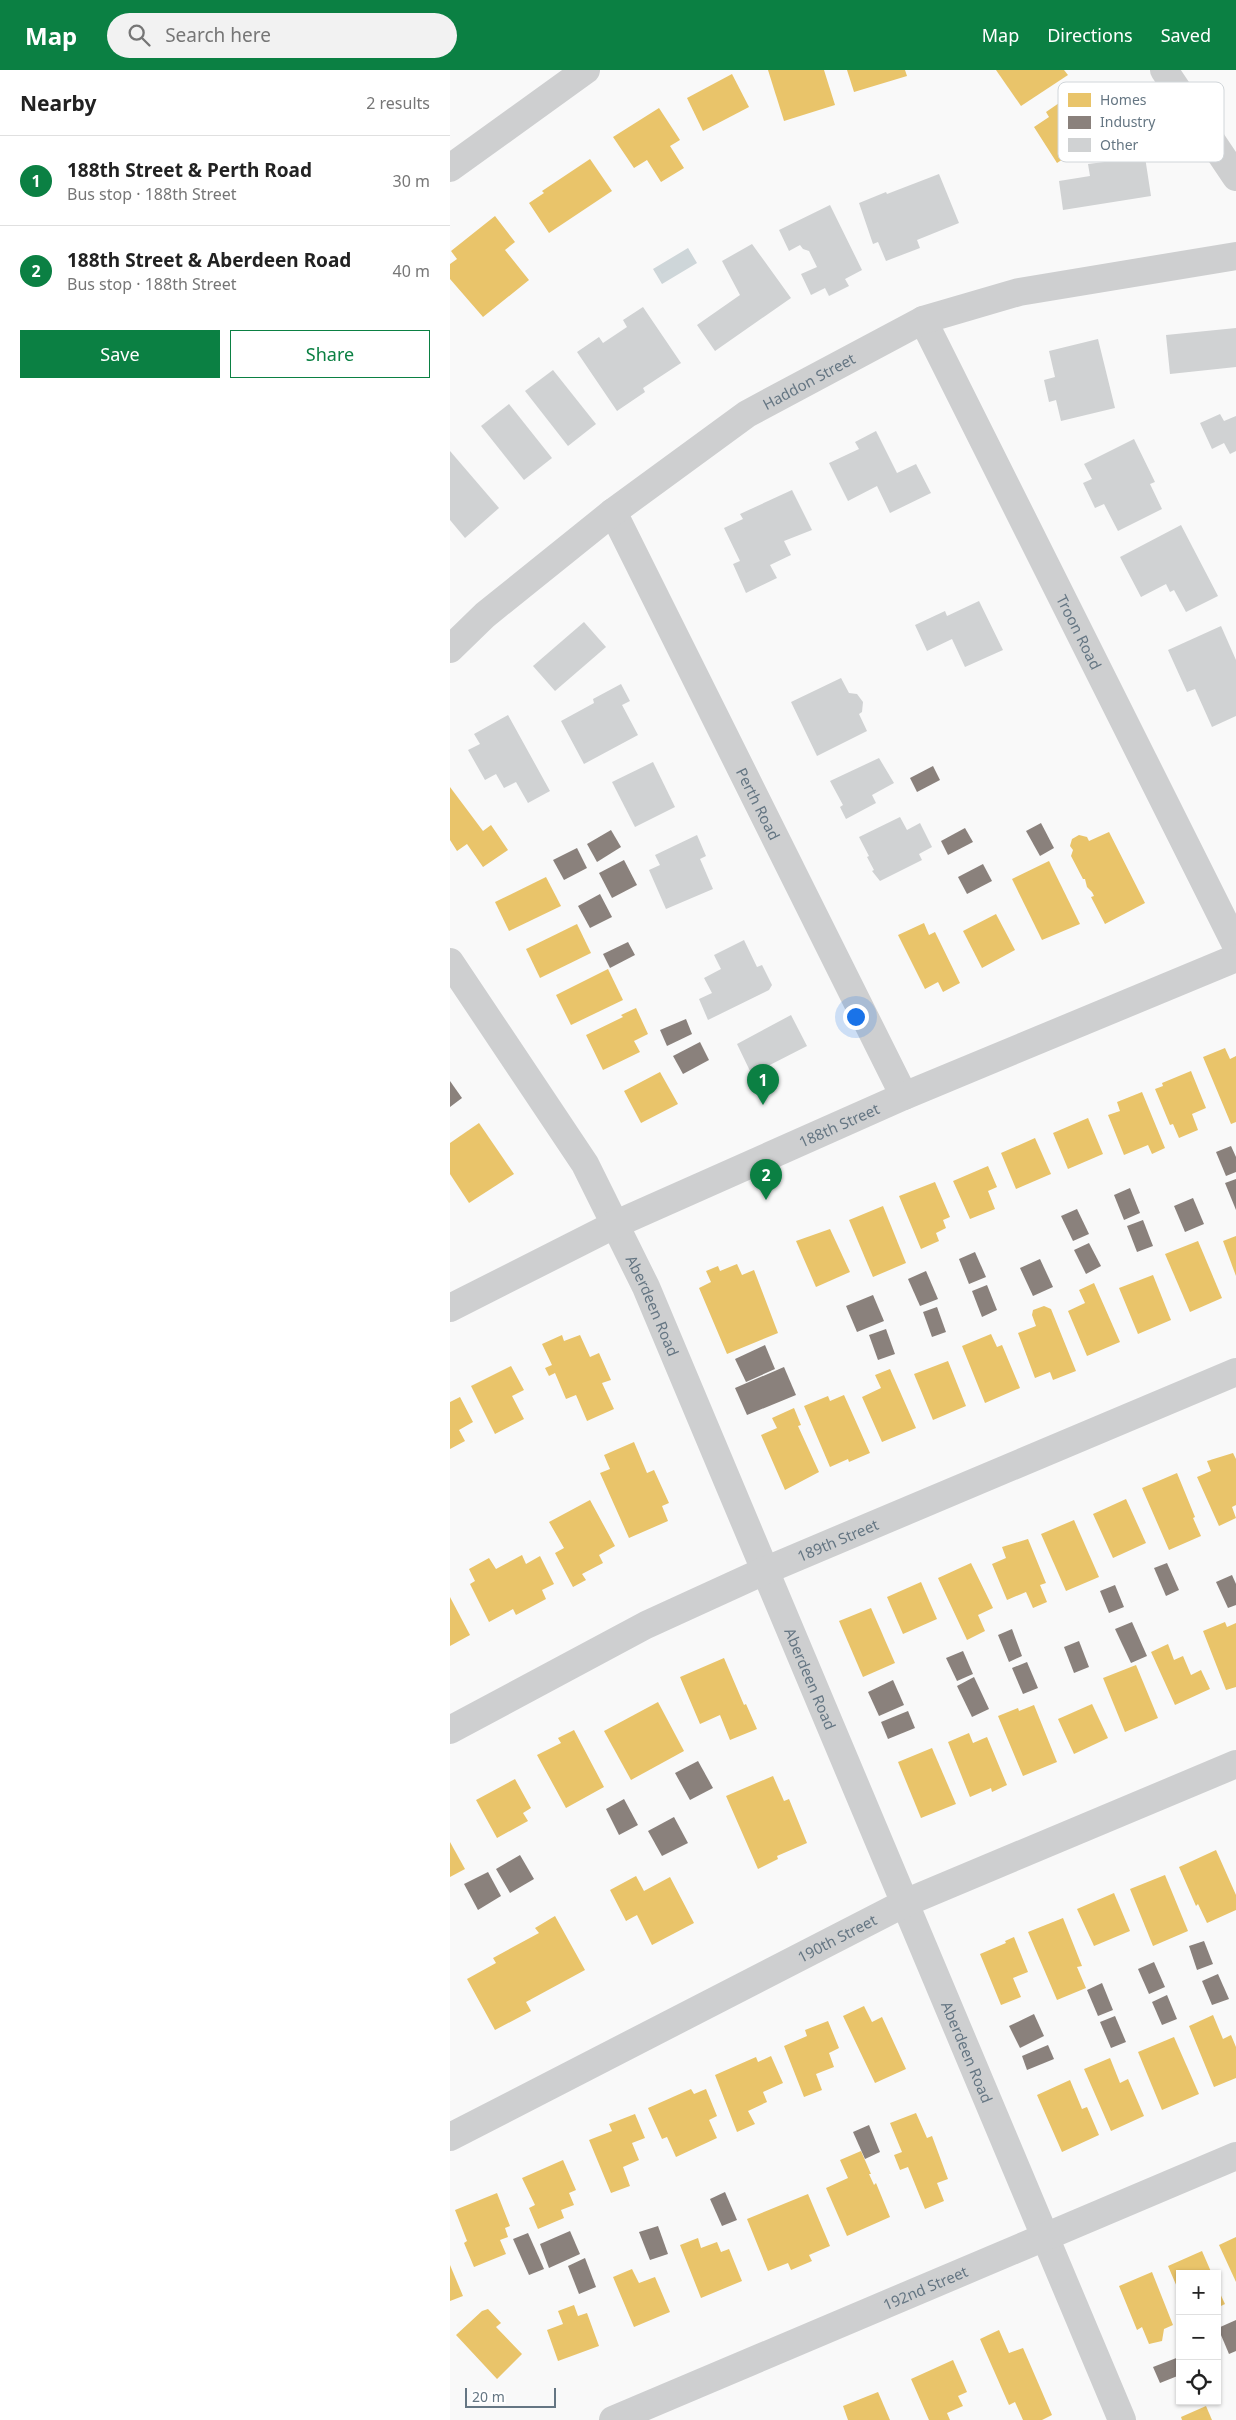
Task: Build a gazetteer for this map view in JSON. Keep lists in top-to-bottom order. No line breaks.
{"streets":{"street":["Haddon Street","Troon Road","Perth Road","188th Street","Aberdeen Road","189th Street","190th Street","192nd Street"]},"crossings":[["Haddon Street","Troon Road"],["Haddon Street","Perth Road"],["Perth Road","188th Street"],["188th Street","Aberdeen Road"],["Aberdeen Road","189th Street"],["Aberdeen Road","190th Street"],["Aberdeen Road","192nd Street"]],"legend":["Homes","Industry","Other"],"scale_bar":"20 m","page":{"header":"Map","search":"Search here","nav":["Map","Directions","Saved"],"heading":["Nearby","2 results"],"list":[{"mark":"1","name":"188th Street & Perth Road","note":"Bus stop · 188th Street","value":"30 m"},{"mark":"2","name":"188th Street & Aberdeen Road","note":"Bus stop · 188th Street","value":"40 m"}],"buttons":["Save","Share"],"pins":["1","2"],"map_buttons":["+","−"],"scale":"20 m"}}
